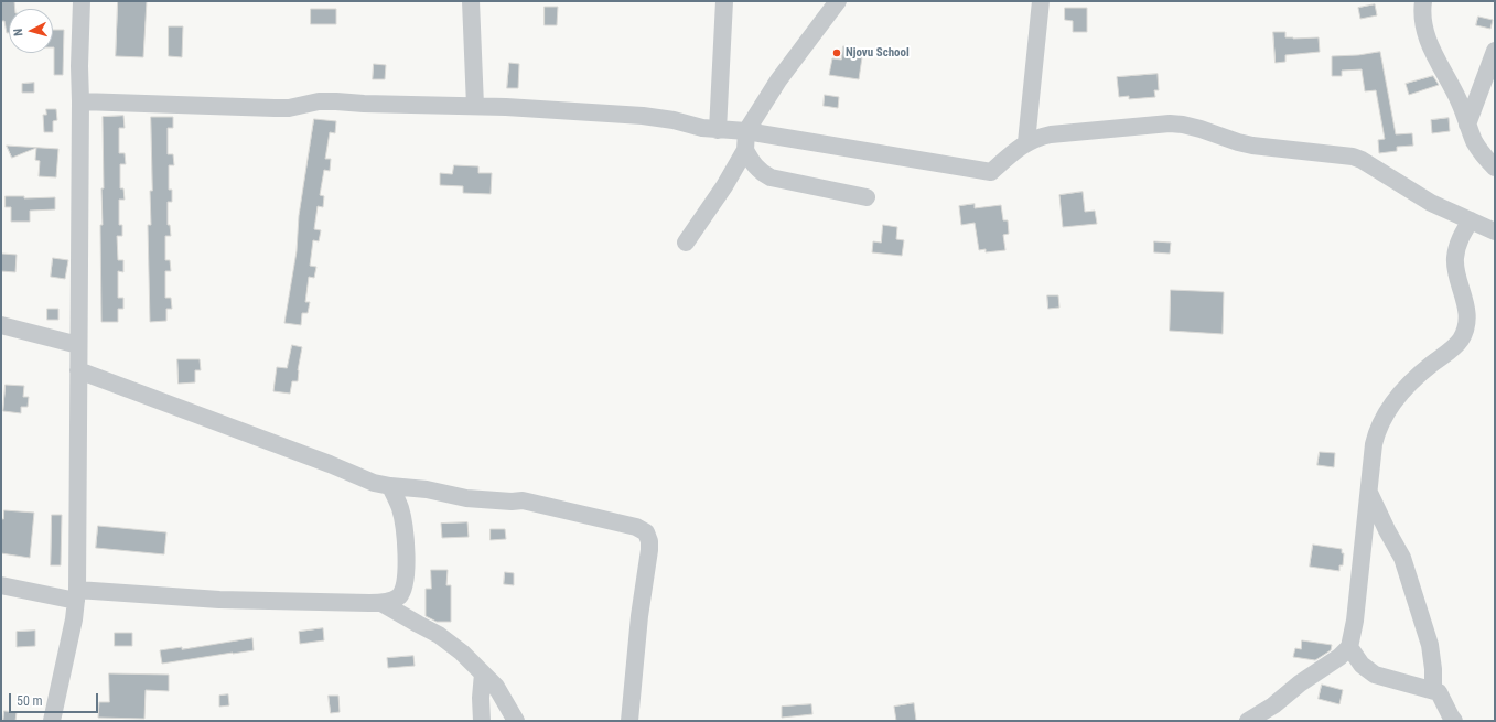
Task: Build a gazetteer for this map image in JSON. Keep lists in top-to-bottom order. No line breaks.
{"places":["Njovu School"],"scale_bar":"50 m","north":"left"}
